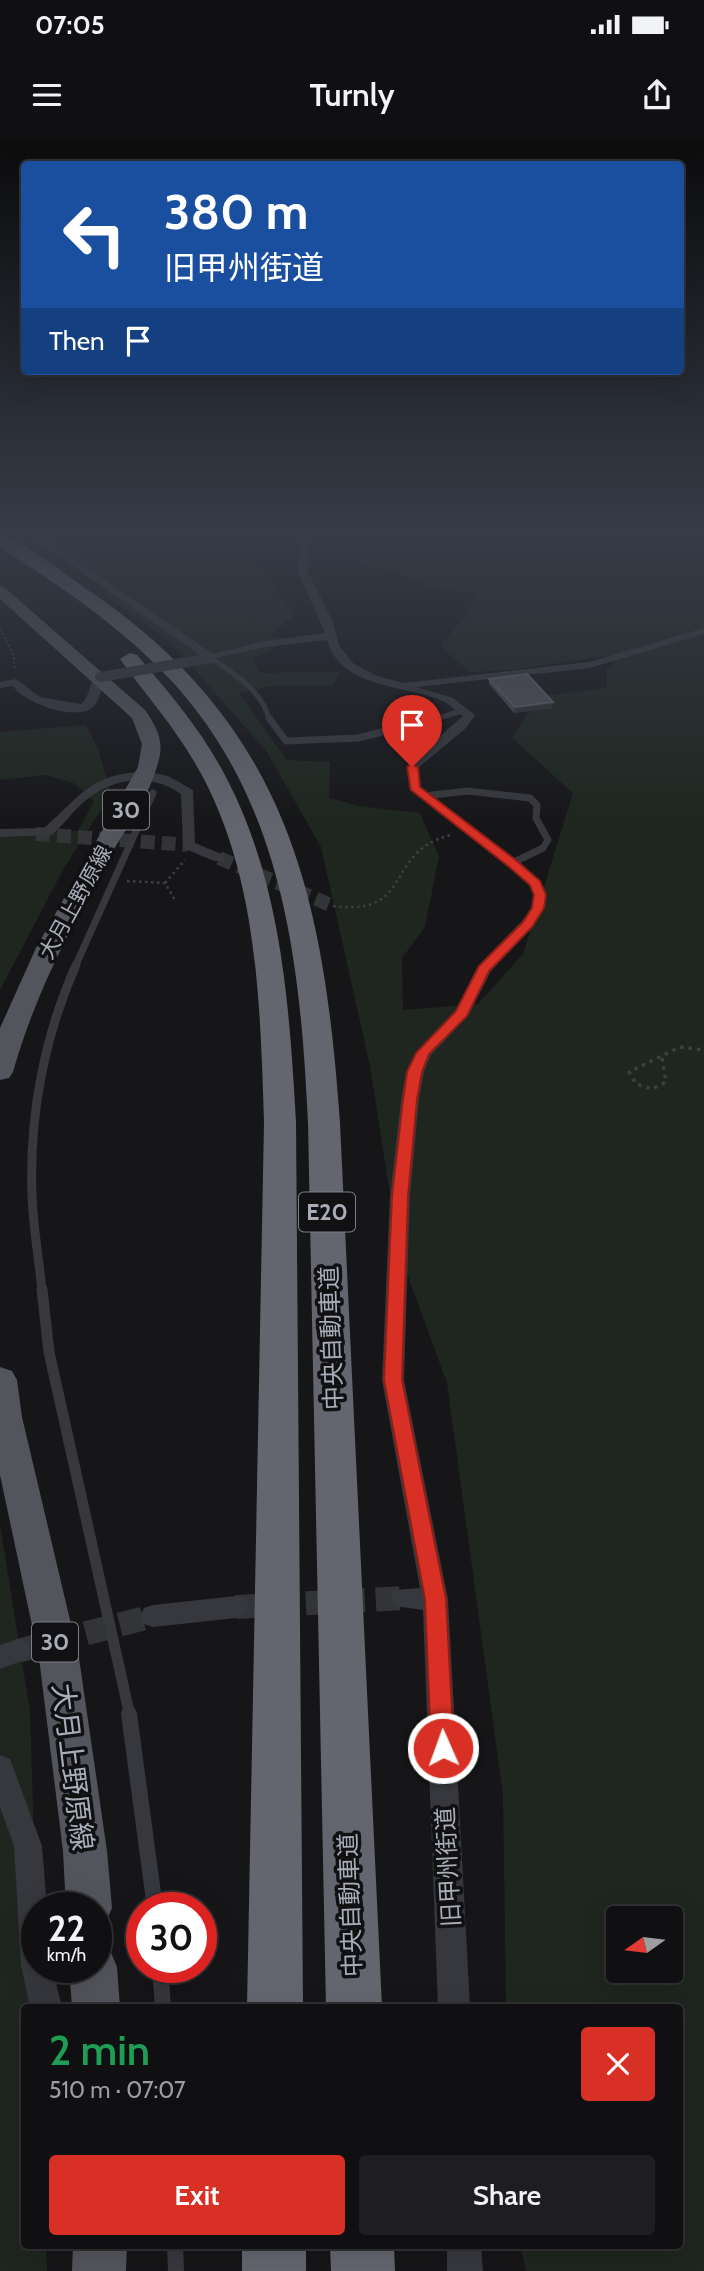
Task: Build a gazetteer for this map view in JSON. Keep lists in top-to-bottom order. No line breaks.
{"streets":{"highway":["E20","中央自動車道"],"main road":["30","大月上野原線"],"street":["旧甲州街道"]},"north":"left","page":{"status":"07:05","header":"Turnly","turn":["380 m","旧甲州街道"],"then":"Then","speed":"22 km/h","limit":"30","heading":["2 min","510 m · 07:07"],"buttons":["Exit","Share"]}}
